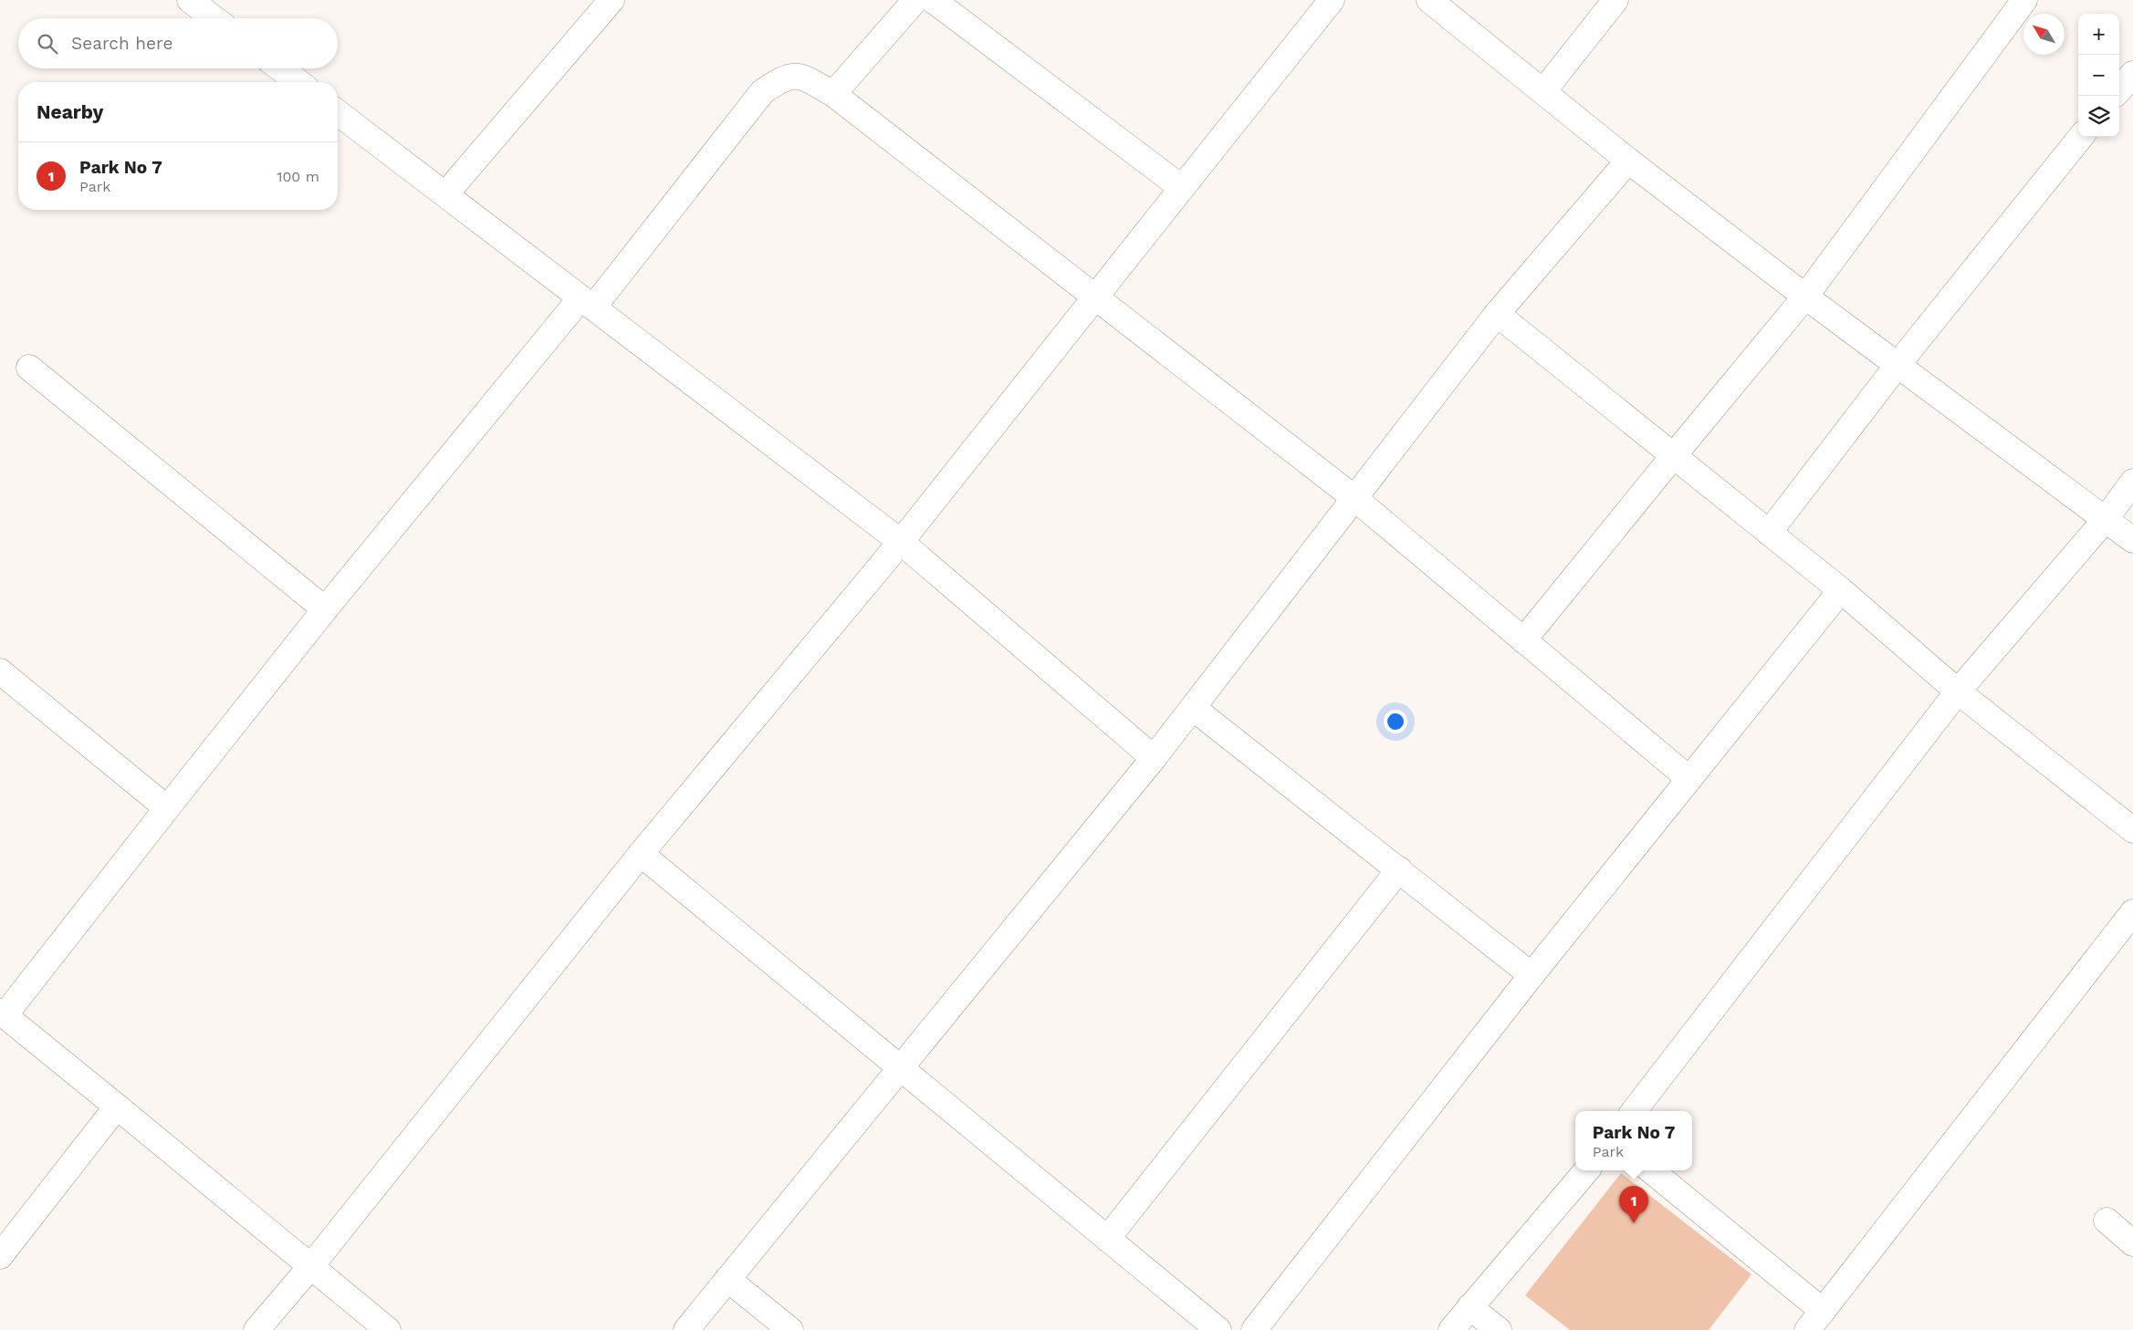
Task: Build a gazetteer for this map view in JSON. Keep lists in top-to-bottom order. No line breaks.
{"north":"top left","page":{"map_buttons":["+","−"],"search":"Search here","heading":"Nearby","list":[{"mark":"1","name":"Park No 7","note":"Park","value":"100 m"}],"popup":["Park No 7","Park"],"pins":"1"}}
